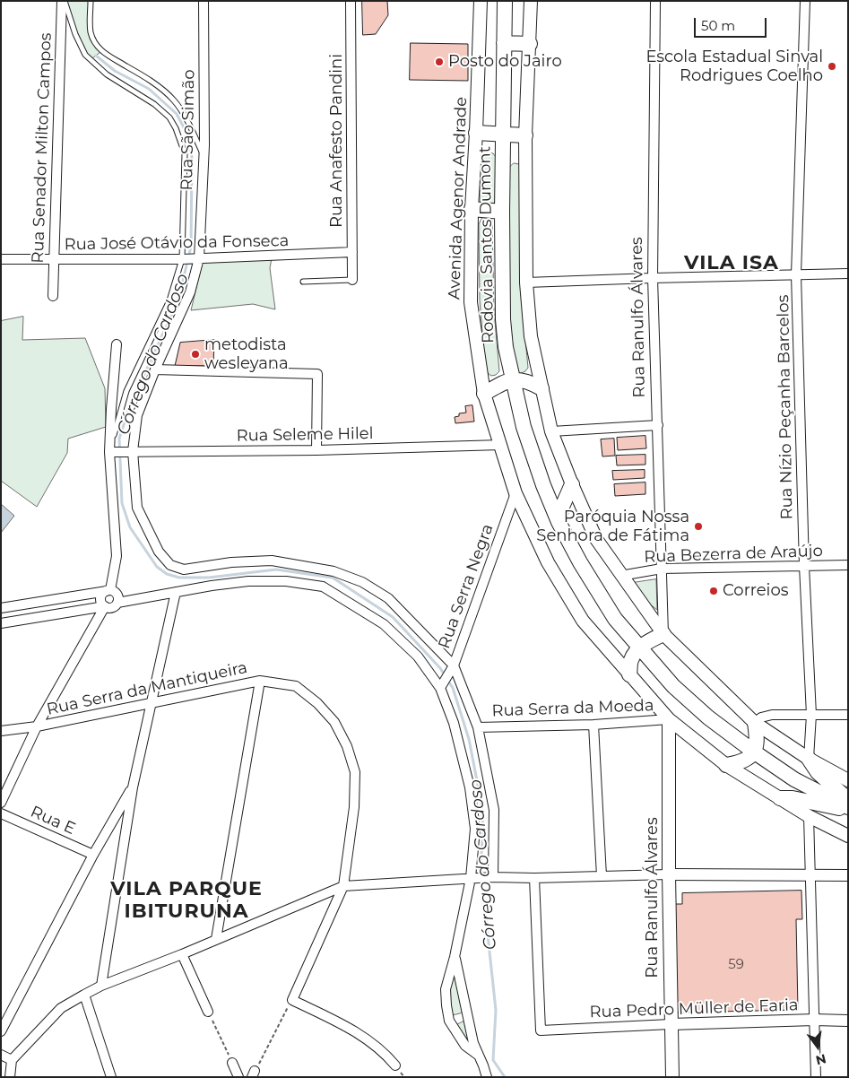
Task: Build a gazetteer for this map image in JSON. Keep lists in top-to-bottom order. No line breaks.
{"streets":{"highway":["Rodovia Santos Dumont"],"main road":["Avenida Agenor Andrade","Rua Ranulfo Álvares"],"street":["Rua São Simão","Rua Anafesto Pandini","Rua Senador Milton Campos","Rua José Otávio da Fonseca","Rua Nízio Peçanha Barcelos","Rua Seleme Hilel","Rua Bezerra de Araújo","Rua Serra Negra","Rua Serra da Mantiqueira","Rua Serra da Moeda","Rua E","Rua Pedro Müller de Faria"]},"crossings":[["Rua São Simão","Rua José Otávio da Fonseca"],["Rua São Simão","Rua Seleme Hilel"],["Rua São Simão","Rua Serra Negra"],["Rua Anafesto Pandini","Rua José Otávio da Fonseca"],["Rua Senador Milton Campos","Rua José Otávio da Fonseca"],["Avenida Agenor Andrade","Rua Ranulfo Álvares"],["Avenida Agenor Andrade","Rua Seleme Hilel"],["Avenida Agenor Andrade","Rua Serra Negra"],["Avenida Agenor Andrade","Rua Serra da Moeda"],["Rua Ranulfo Álvares","Rua Bezerra de Araújo"],["Rua Ranulfo Álvares","Rua Serra da Moeda"],["Rua Ranulfo Álvares","Rua Pedro Müller de Faria"],["Rua Nízio Peçanha Barcelos","Rua Bezerra de Araújo"]],"districts":["VILA ISA","VILA PARQUE IBITURUNA"],"water":["Córrego do Cardoso"],"places":["Posto do Jairo","Escola Estadual Sinval Rodrigues Coelho","metodista wesleyana","Paróquia Nossa Senhora de Fátima","Correios"],"house_numbers":["59"],"scale_bar":"50 m","north":"bottom"}
